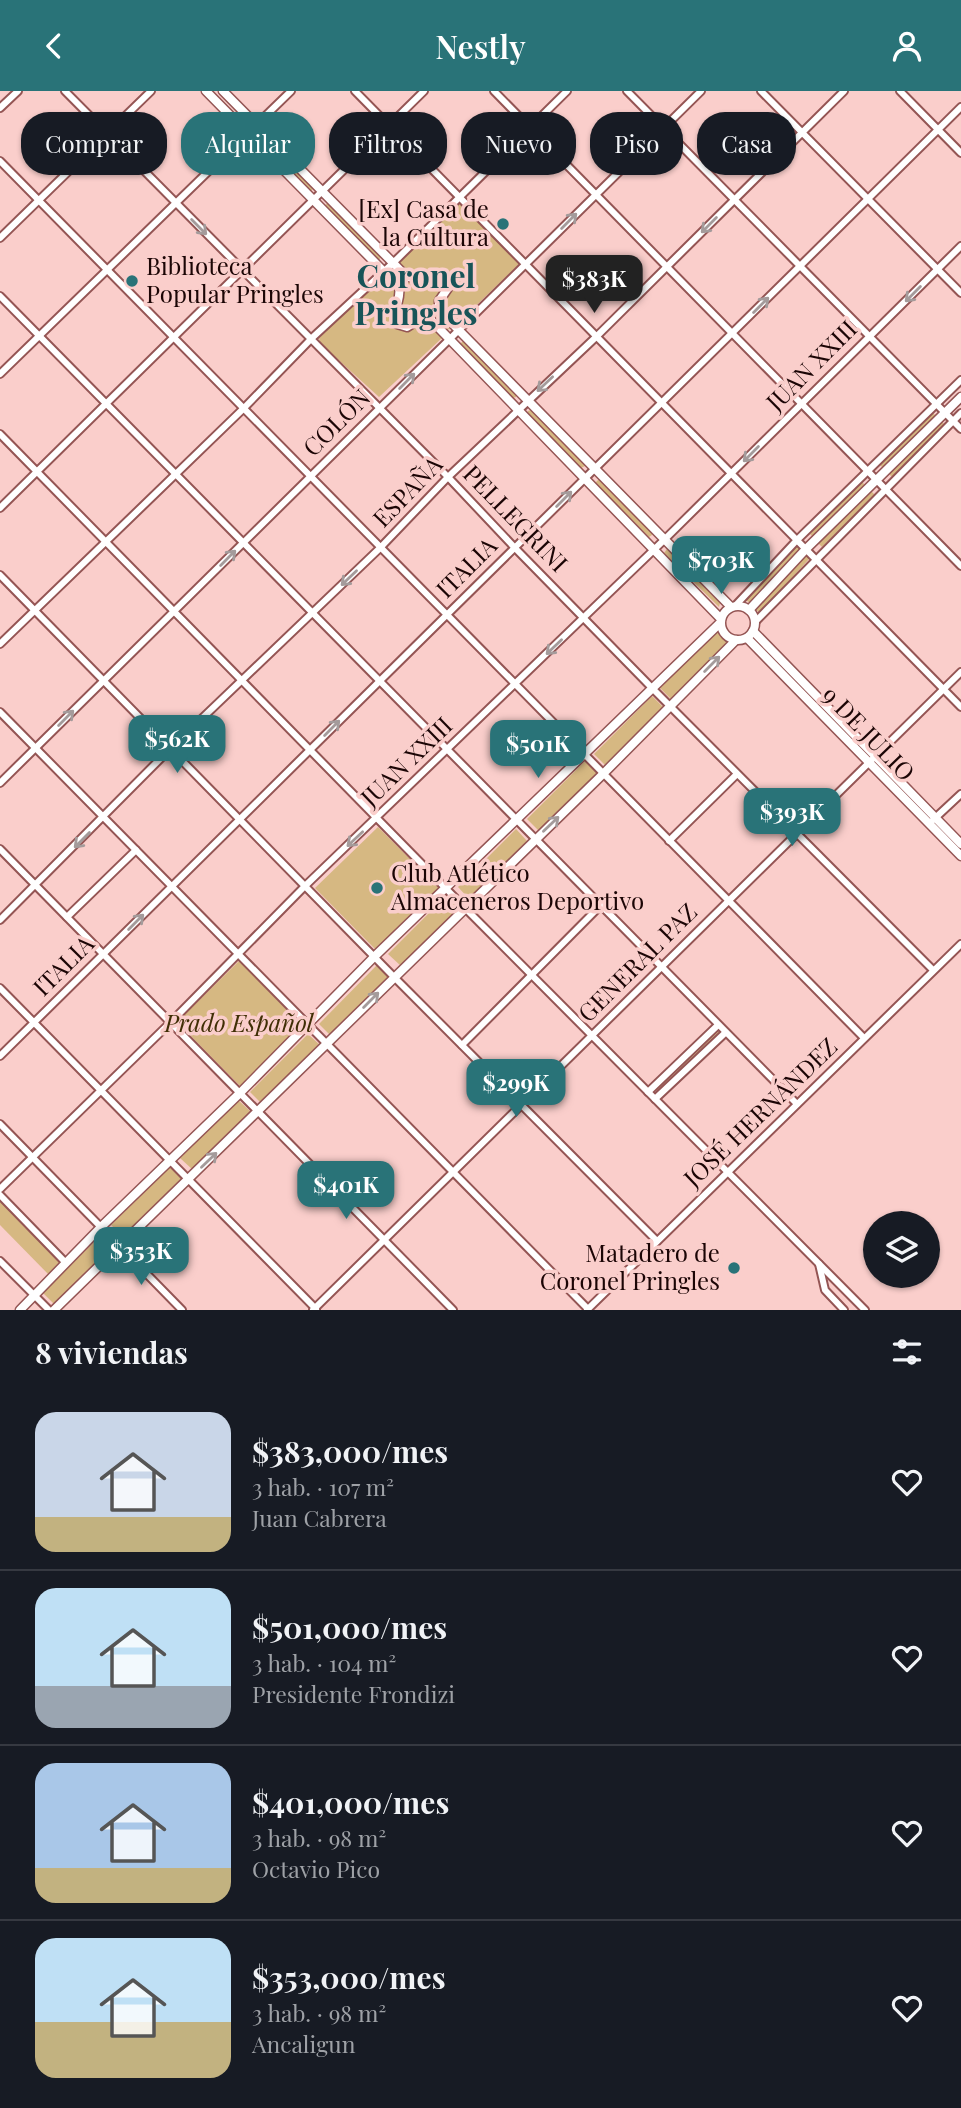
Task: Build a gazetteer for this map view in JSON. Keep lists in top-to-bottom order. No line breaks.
{"streets":{"main road":["9 DE JULIO"],"street":["JUAN XXIII","COLÓN","ESPAÑA","PELLEGRINI","ITALIA","GENERAL PAZ","JOSÉ HERNÁNDEZ"]},"crossings":[["JUAN XXIII","PELLEGRINI"],["COLÓN","PELLEGRINI"],["ESPAÑA","PELLEGRINI"],["PELLEGRINI","ITALIA"],["PELLEGRINI","GENERAL PAZ"],["PELLEGRINI","JOSÉ HERNÁNDEZ"],["9 DE JULIO","GENERAL PAZ"]],"one_way":["COLÓN"],"districts":["Coronel Pringles"],"parks":["Prado Español"],"places":["[Ex] Casa de la Cultura","Biblioteca Popular Pringles","Club Atlético Almaceneros Deportivo","Matadero de Coronel Pringles"],"page":{"header":"Nestly","chip":["Comprar","Alquilar","Filtros","Nuevo","Piso","Casa"],"price":["$383K","$703K","$562K","$501K","$393K","$299K","$401K","$353K"],"heading":"8 viviendas","list":[{"name":"$383,000/mes","note":"3 hab. · 107 m² · Juan Cabrera"},{"name":"$501,000/mes","note":"3 hab. · 104 m² · Presidente Frondizi"},{"name":"$401,000/mes","note":"3 hab. · 98 m² · Octavio Pico"},{"name":"$353,000/mes","note":"3 hab. · 98 m² · Ancaligun"}]}}
